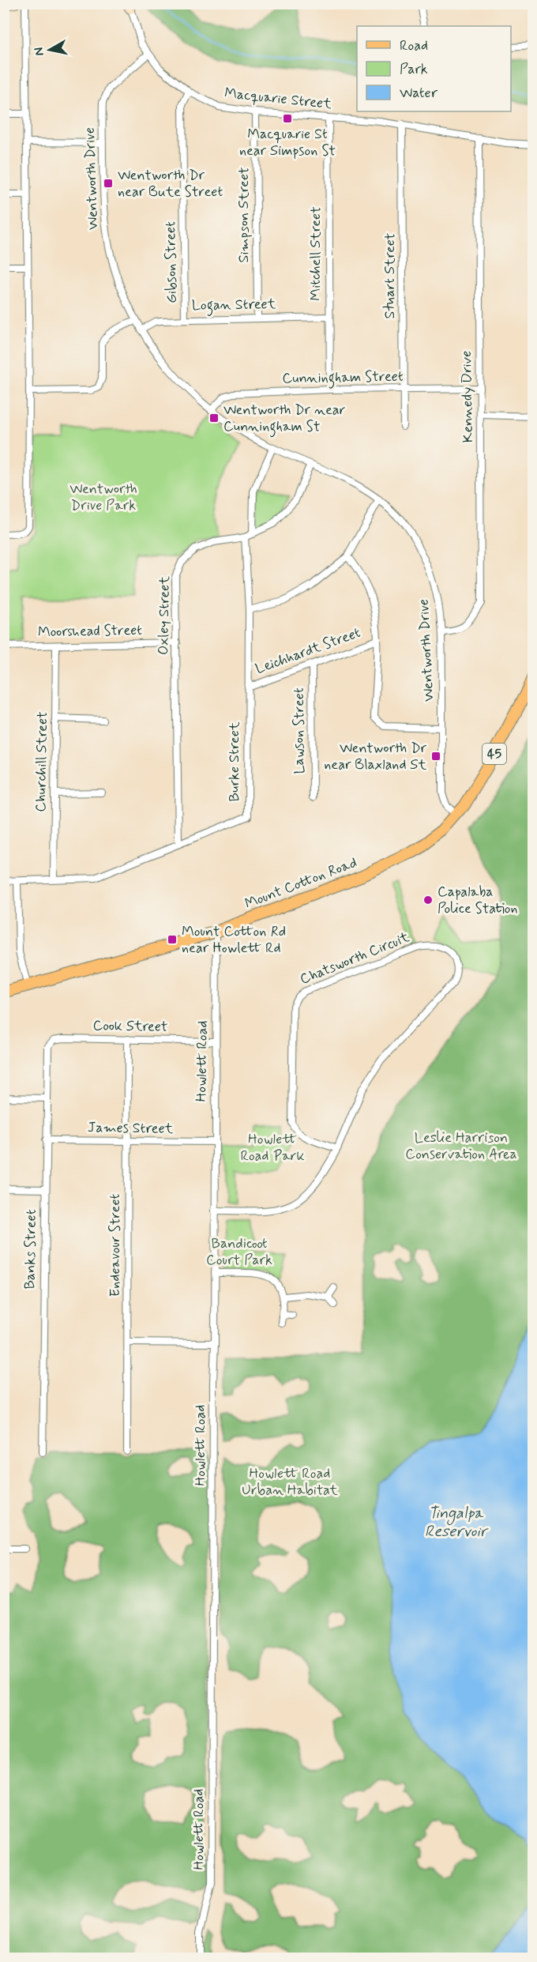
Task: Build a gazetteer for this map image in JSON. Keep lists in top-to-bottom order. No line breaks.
{"streets":{"main road":["45","Mount Cotton Road"],"street":["Macquarie Street","Wentworth Drive","Simpson Street","Mitchell Street","Gibson Street","Stuart Street","Logan Street","Cunningham Street","Kennedy Drive","Oxley Street","Moorshead Street","Leichhardt Street","Lawson Street","Churchill Street","Burke Street","Chatsworth Circuit","Cook Street","Howlett Road","James Street","Endeavour Street","Banks Street"]},"crossings":[["Macquarie Street","Wentworth Drive"],["Macquarie Street","Simpson Street"],["Macquarie Street","Mitchell Street"],["Macquarie Street","Gibson Street"],["Macquarie Street","Stuart Street"],["Macquarie Street","Kennedy Drive"],["Wentworth Drive","Logan Street"],["Wentworth Drive","Cunningham Street"],["Wentworth Drive","Kennedy Drive"],["Wentworth Drive","Oxley Street"],["Wentworth Drive","Mount Cotton Road"],["Simpson Street","Logan Street"],["Mitchell Street","Logan Street"],["Mitchell Street","Cunningham Street"],["Gibson Street","Logan Street"],["Stuart Street","Cunningham Street"],["Cunningham Street","Kennedy Drive"],["Oxley Street","Moorshead Street"],["Oxley Street","Burke Street"],["Moorshead Street","Churchill Street"],["Leichhardt Street","Lawson Street"],["Leichhardt Street","Burke Street"],["Churchill Street","Burke Street"],["Mount Cotton Road","Howlett Road"],["Chatsworth Circuit","Howlett Road"],["Cook Street","Howlett Road"],["Cook Street","Endeavour Street"],["Cook Street","Banks Street"],["Howlett Road","James Street"],["James Street","Endeavour Street"],["James Street","Banks Street"]],"water":["Tingalpa Reservoir"],"parks":["Wentworth Drive Park","Leslie Harrison Conservation Area","Howlett Road Park","Bandicoot Court Park","Howlett Road Urban Habitat"],"places":{"transit":["Macquarie St near Simpson St","Wentworth Dr near Bute Street","Wentworth Dr near Cunningham St","Wentworth Dr near Blaxland St","Mount Cotton Rd near Howlett Rd"],"other":["Capalaba Police Station"]},"legend":["Road","Park","Water"],"north":"left"}
